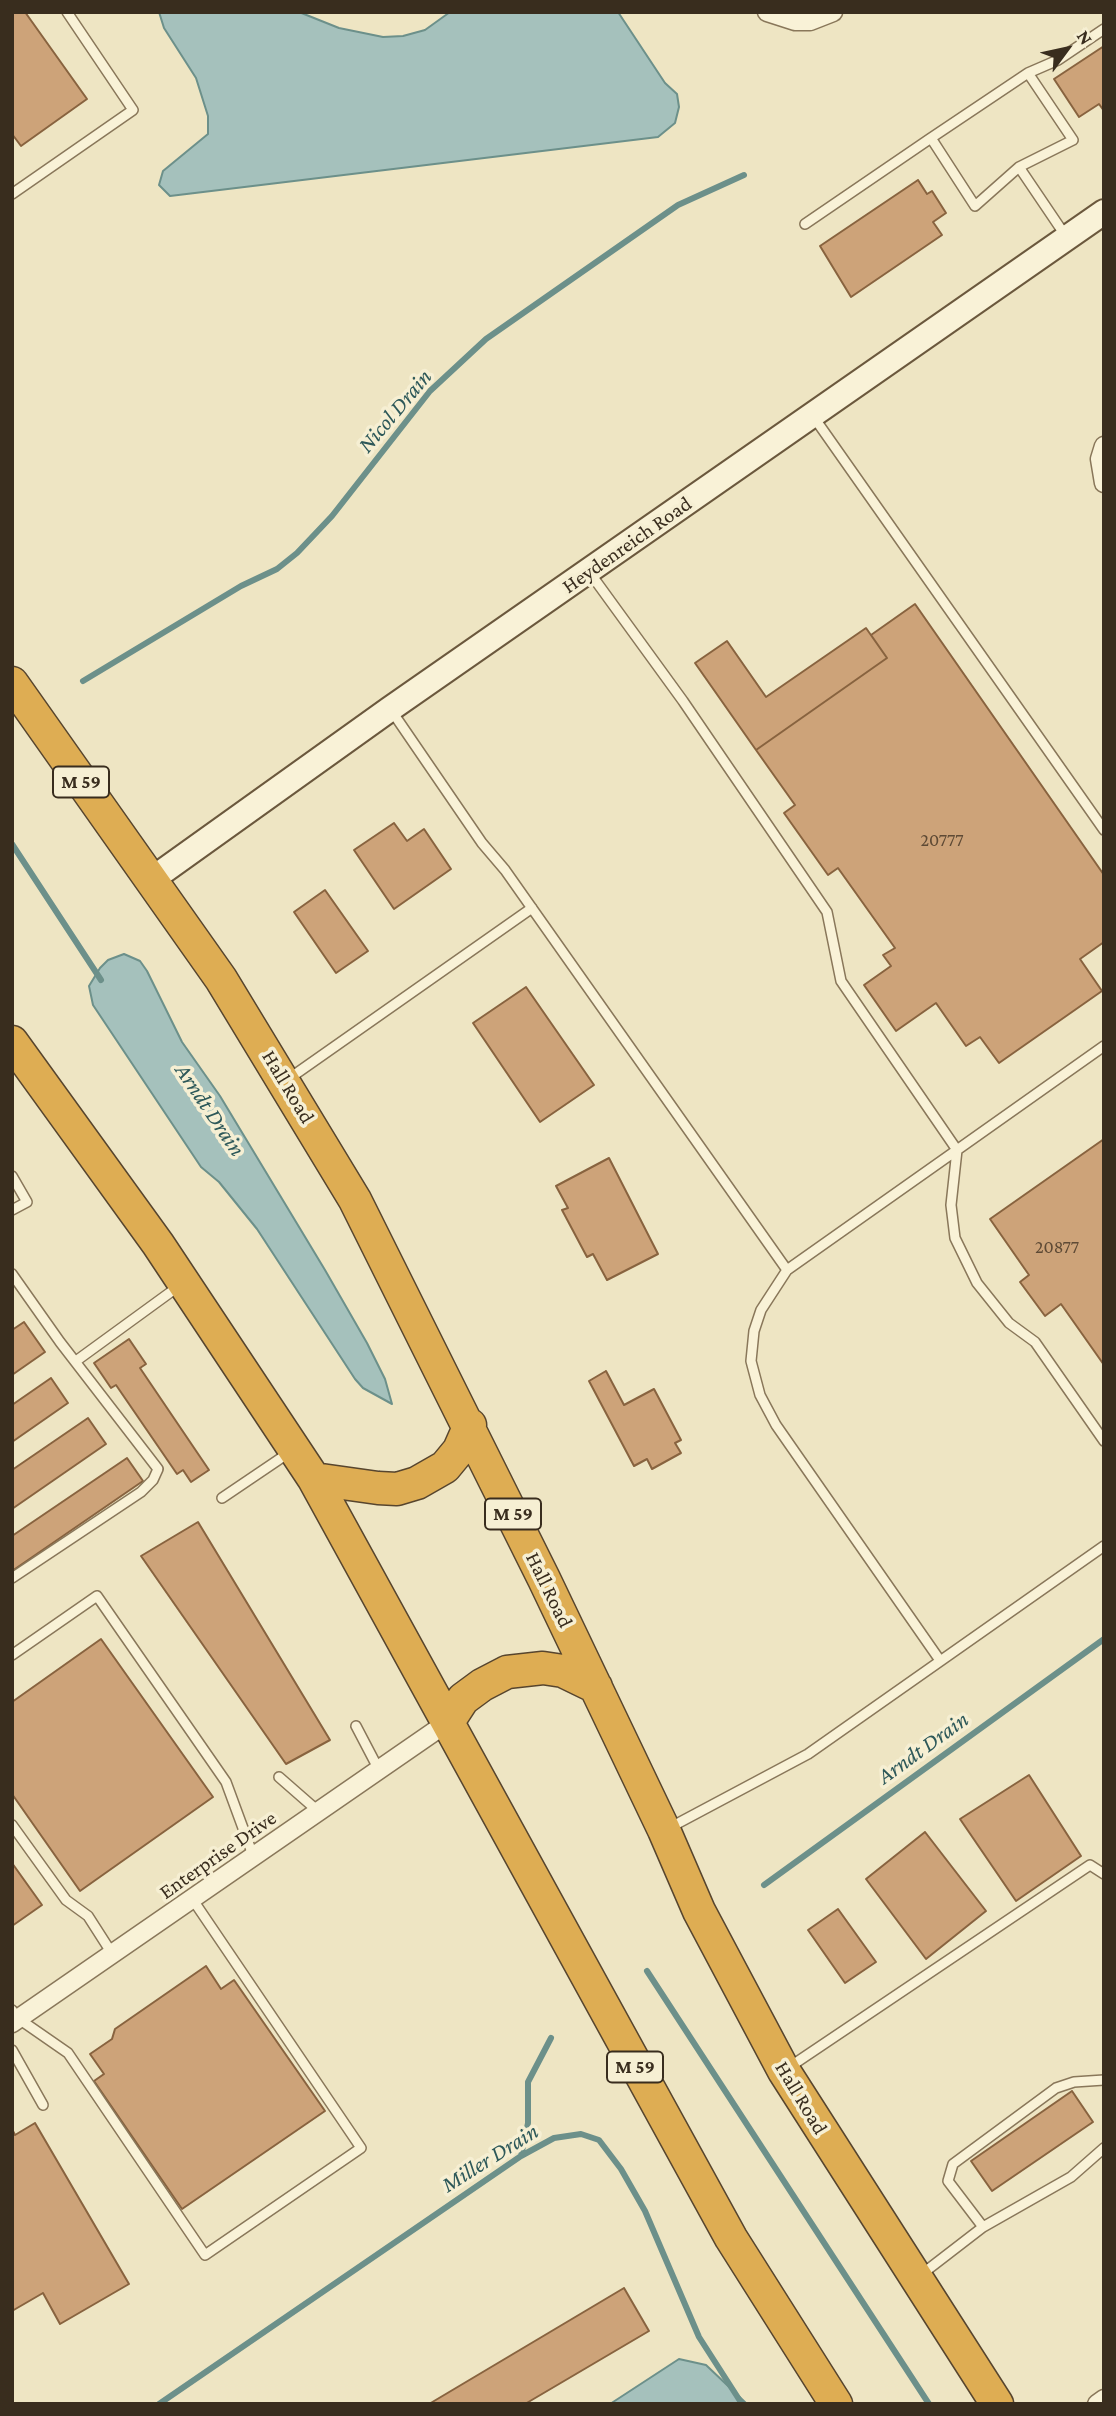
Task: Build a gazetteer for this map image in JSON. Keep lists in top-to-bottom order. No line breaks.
{"streets":{"highway":["M 59","Hall Road"],"street":["Heydenreich Road","Enterprise Drive"]},"crossings":[["Heydenreich Road","Hall Road"],["M 59","Enterprise Drive"]],"water":["Nicol Drain","Arndt Drain","Miller Drain"],"house_numbers":["20777","20877"],"north":"top right"}
